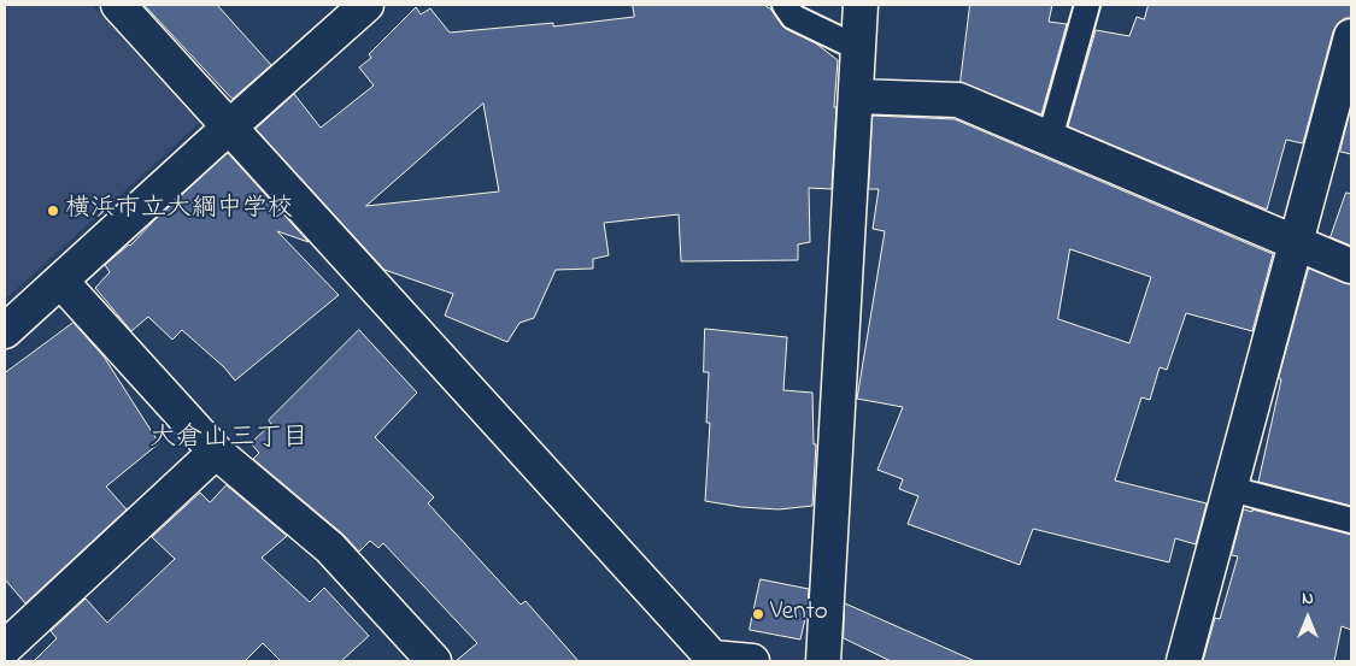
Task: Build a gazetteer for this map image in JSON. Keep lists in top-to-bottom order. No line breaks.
{"districts":["大倉山三丁目"],"places":["横浜市立大綱中学校","Vento"],"north":"top"}
